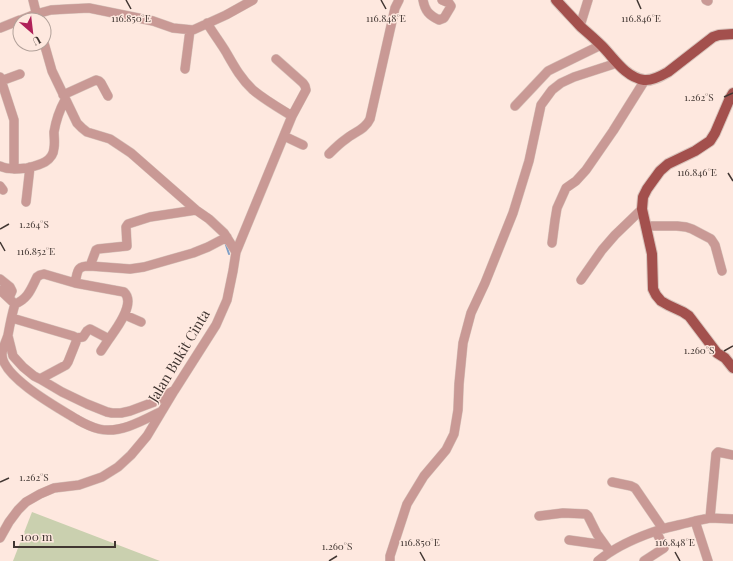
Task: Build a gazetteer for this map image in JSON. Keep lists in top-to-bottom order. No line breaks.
{"streets":{"street":["Jalan Bukit Cinta"]},"scale_bar":"100 m","north":"bottom right","coordinates":["116.846°E","116.850°E","116.848°E","1.262°S","1.264°S","116.852°E","1.260°S"]}
